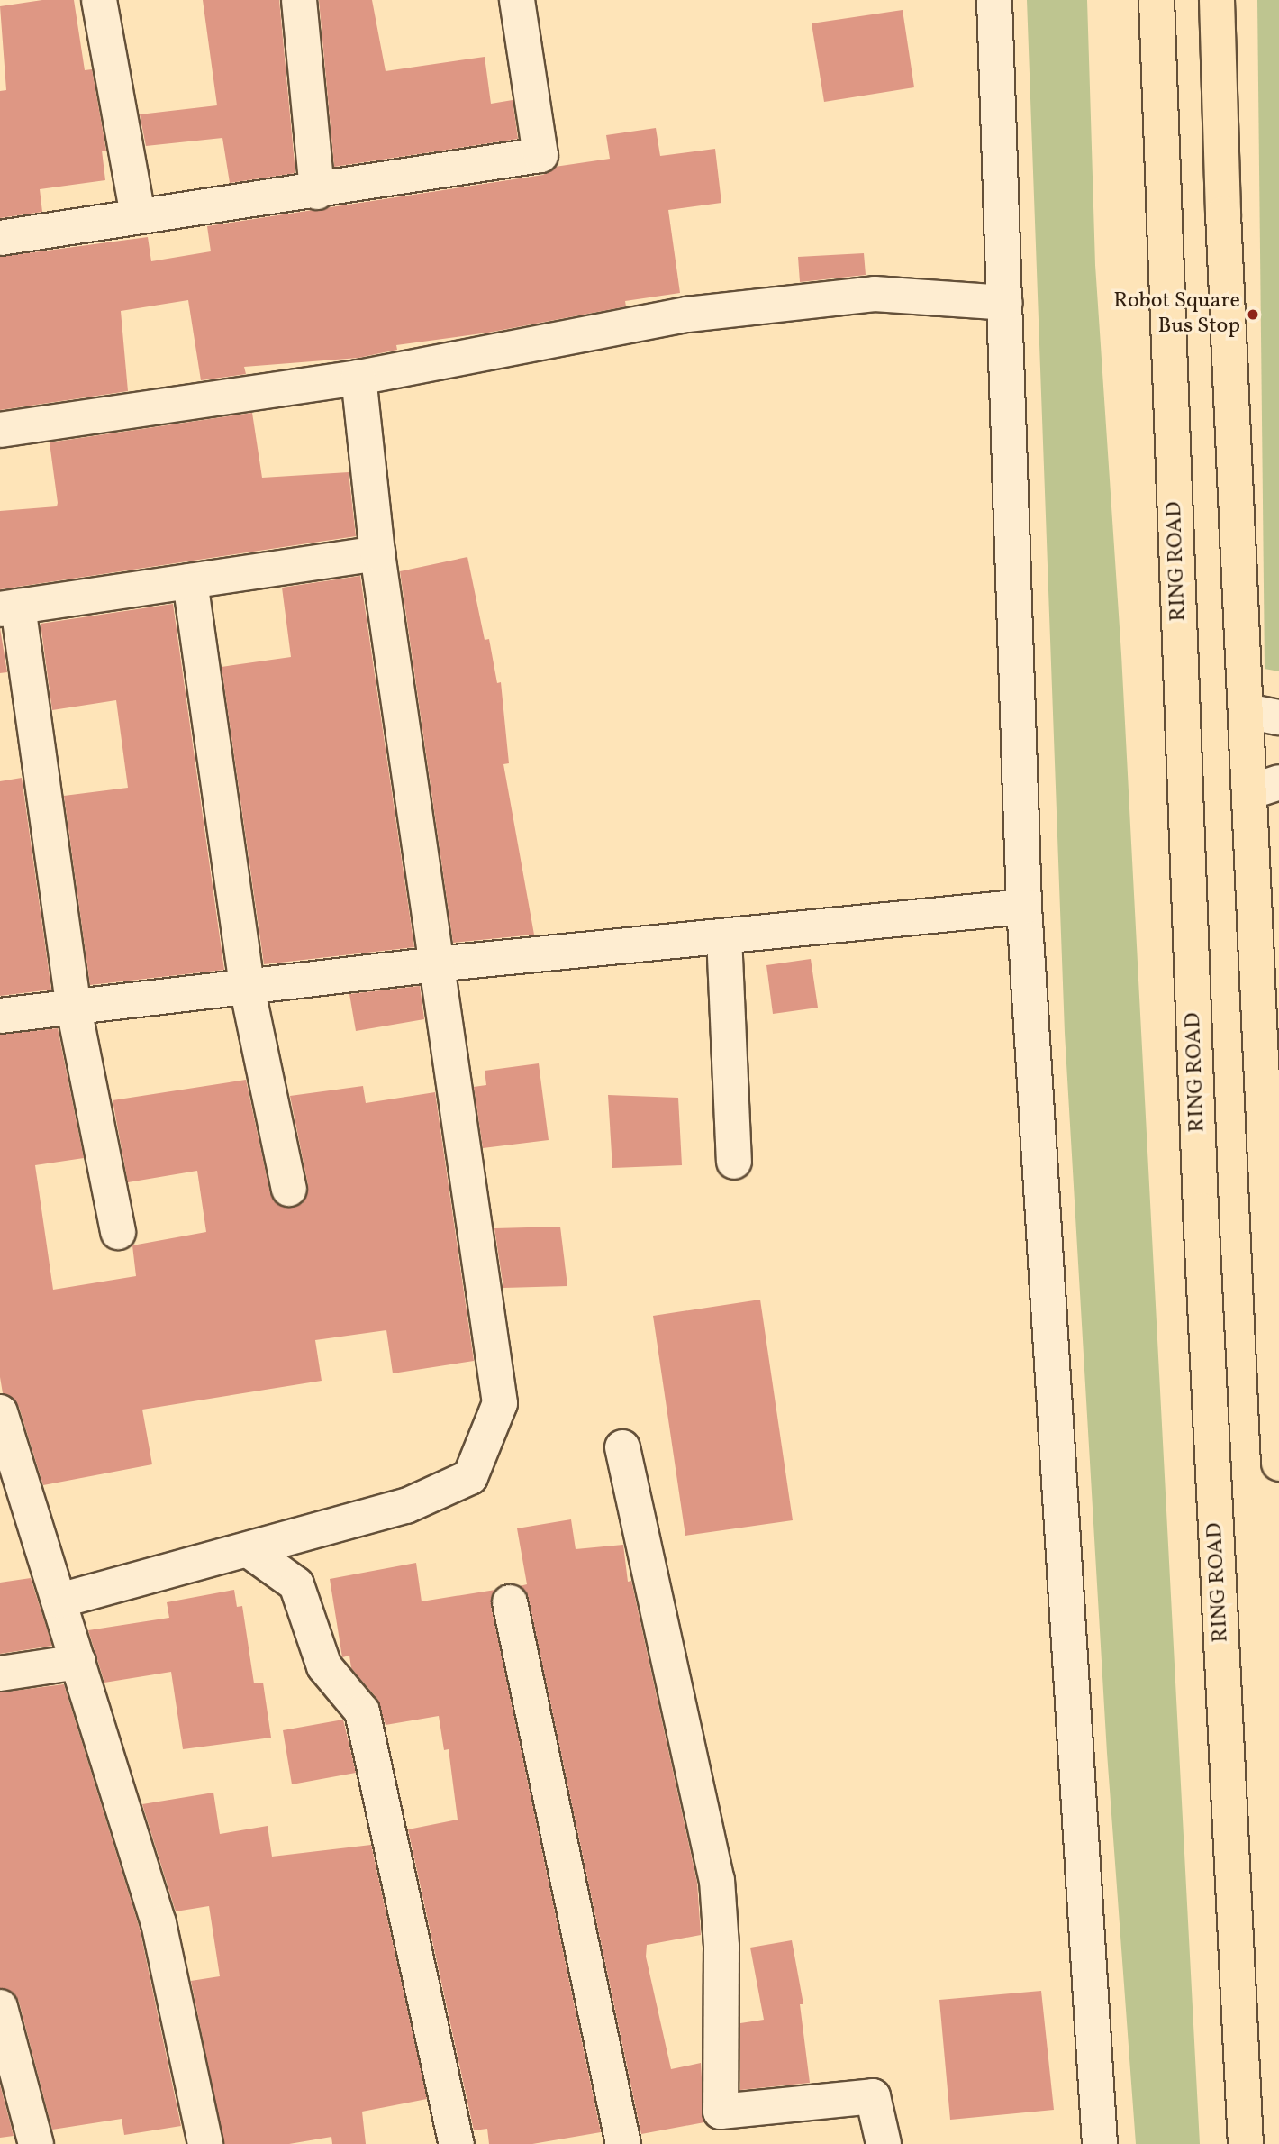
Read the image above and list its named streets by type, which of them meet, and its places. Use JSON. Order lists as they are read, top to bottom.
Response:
{
  "streets": {
    "main road": ["RING ROAD"]
  },
  "places": ["Robot Square Bus Stop"]
}
